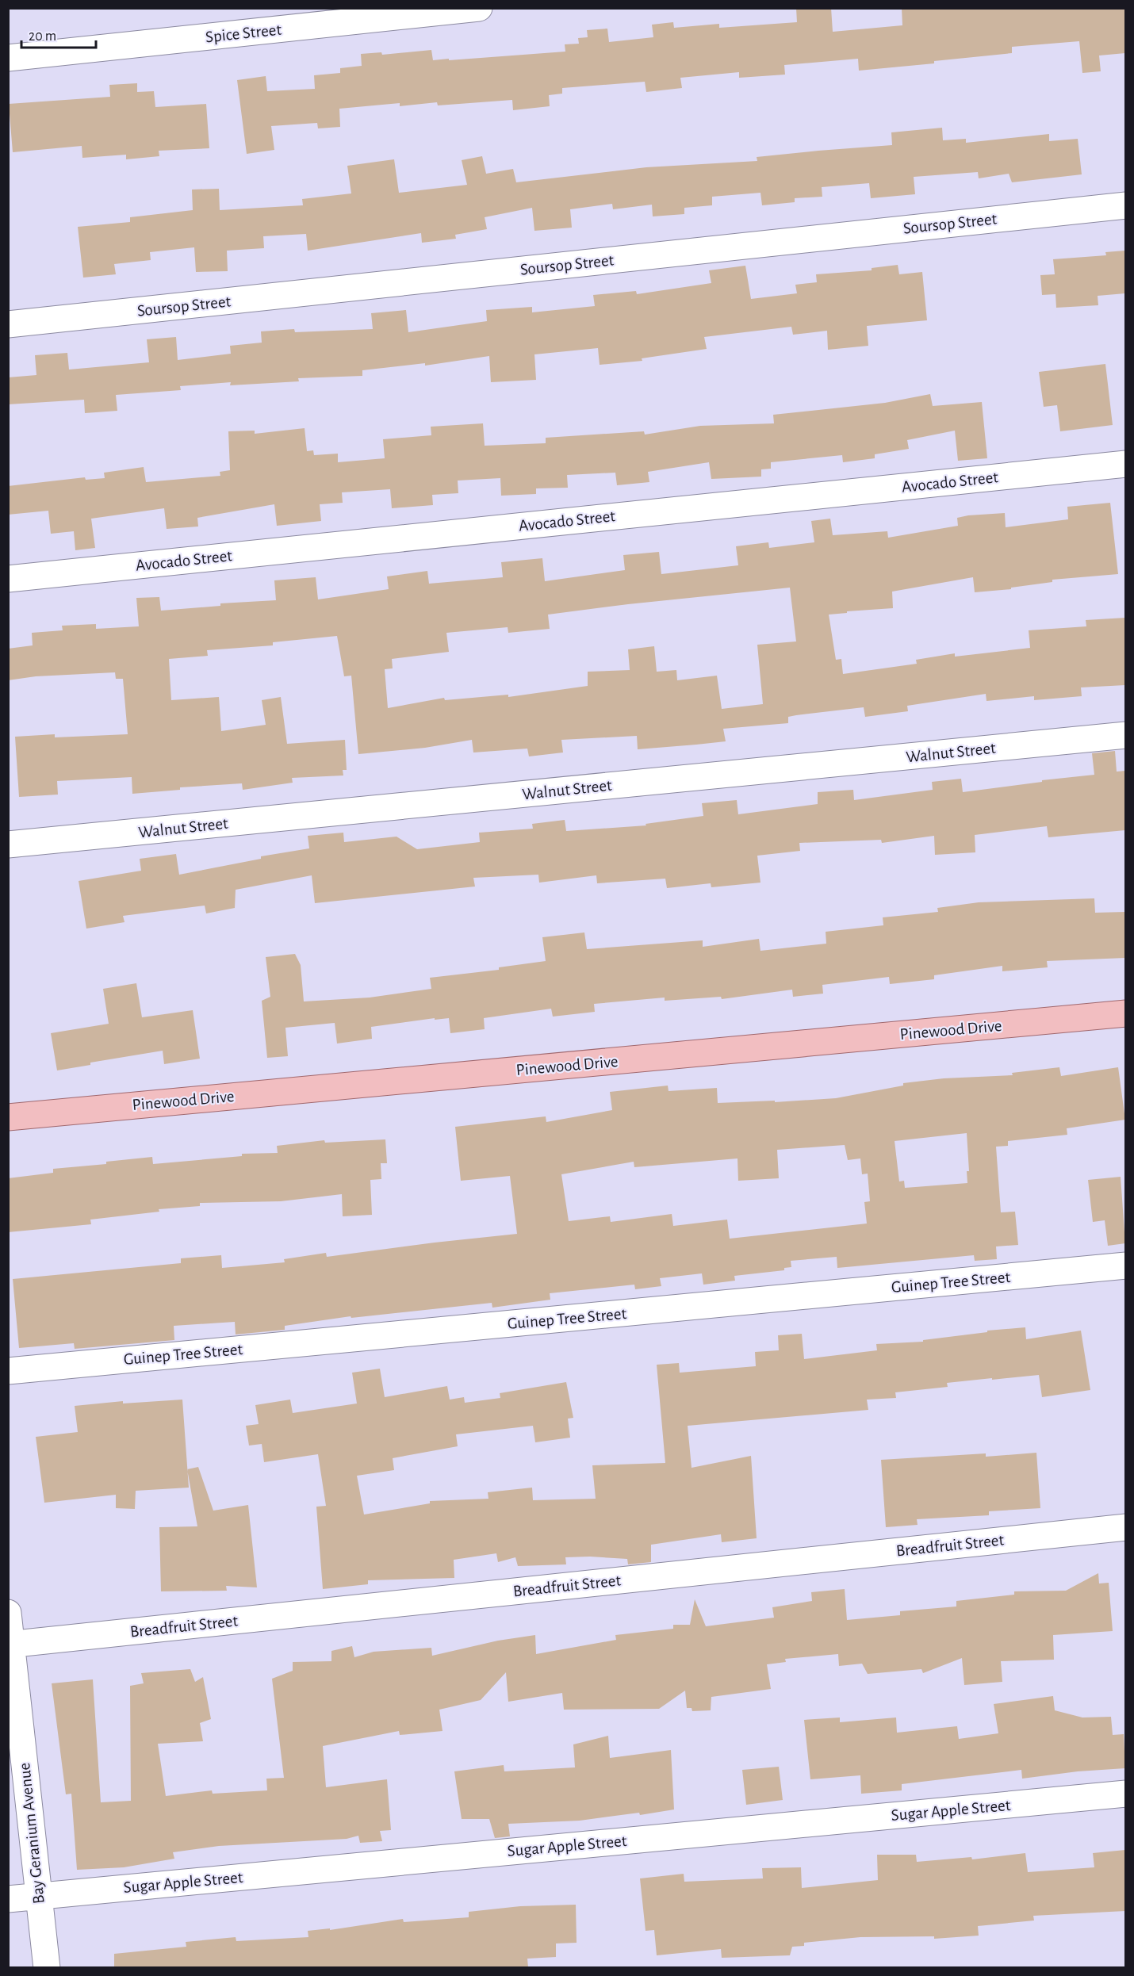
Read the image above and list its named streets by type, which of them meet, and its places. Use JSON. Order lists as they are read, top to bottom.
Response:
{
  "streets": {
    "main road": ["Pinewood Drive"],
    "street": [
      "Spice Street",
      "Soursop Street",
      "Avocado Street",
      "Walnut Street",
      "Guinep Tree Street",
      "Breadfruit Street",
      "Sugar Apple Street",
      "Bay Geranium Avenue"
    ]
  },
  "crossings": [
    ["Breadfruit Street", "Bay Geranium Avenue"],
    ["Sugar Apple Street", "Bay Geranium Avenue"]
  ],
  "scale_bar": "20 m"
}
